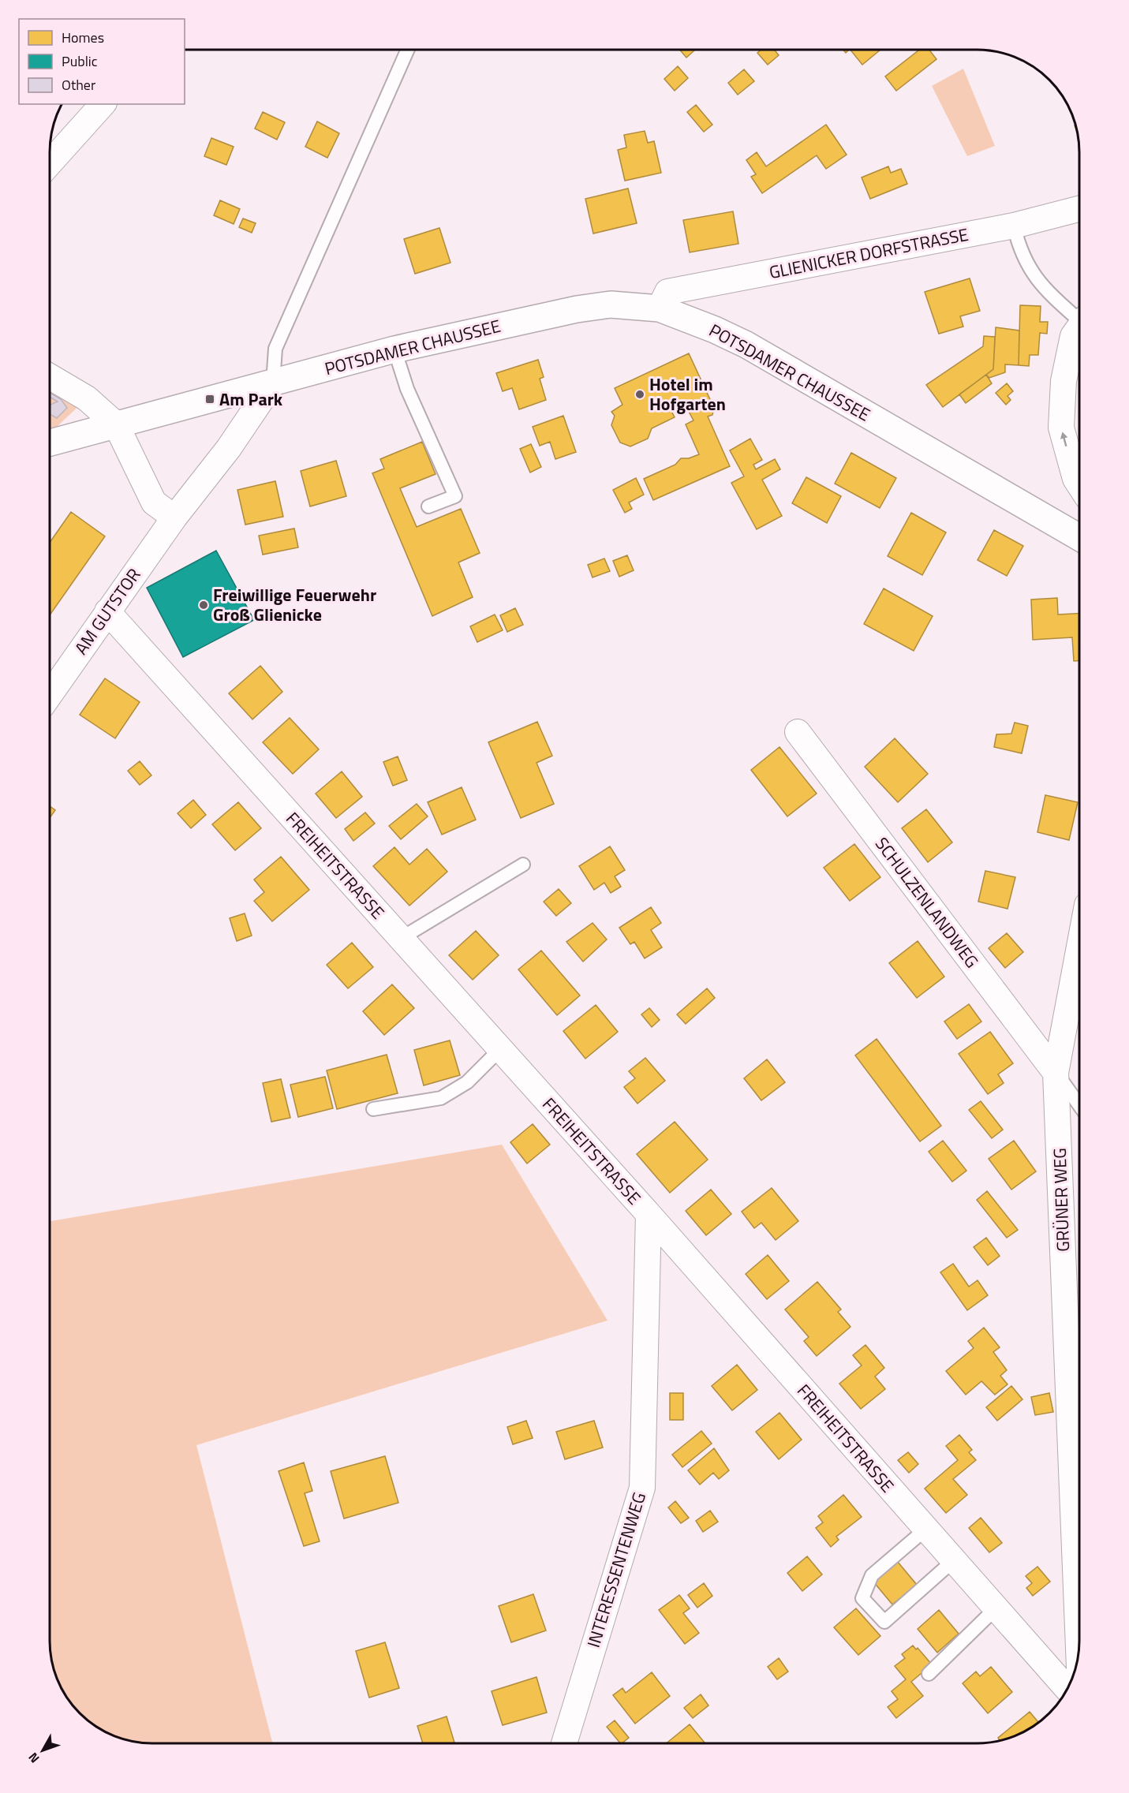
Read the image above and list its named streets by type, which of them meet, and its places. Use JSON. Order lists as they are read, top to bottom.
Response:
{
  "streets": {
    "main road": ["POTSDAMER CHAUSSEE"],
    "street": [
      "GLIENICKER DORFSTRASSE",
      "AM GUTSTOR",
      "FREIHEITSTRASSE",
      "SCHULZENLANDWEG",
      "GRÜNER WEG",
      "INTERESSENTENWEG"
    ]
  },
  "crossings": [
    ["GLIENICKER DORFSTRASSE", "POTSDAMER CHAUSSEE"],
    ["POTSDAMER CHAUSSEE", "AM GUTSTOR"],
    ["AM GUTSTOR", "FREIHEITSTRASSE"],
    ["FREIHEITSTRASSE", "INTERESSENTENWEG"],
    ["SCHULZENLANDWEG", "GRÜNER WEG"]
  ],
  "places": {
    "other": ["Hotel im Hofgarten", "Freiwillige Feuerwehr Groß Glienicke"],
    "transit": ["Am Park"]
  },
  "legend": ["Homes", "Public", "Other"],
  "north": "bottom left"
}
